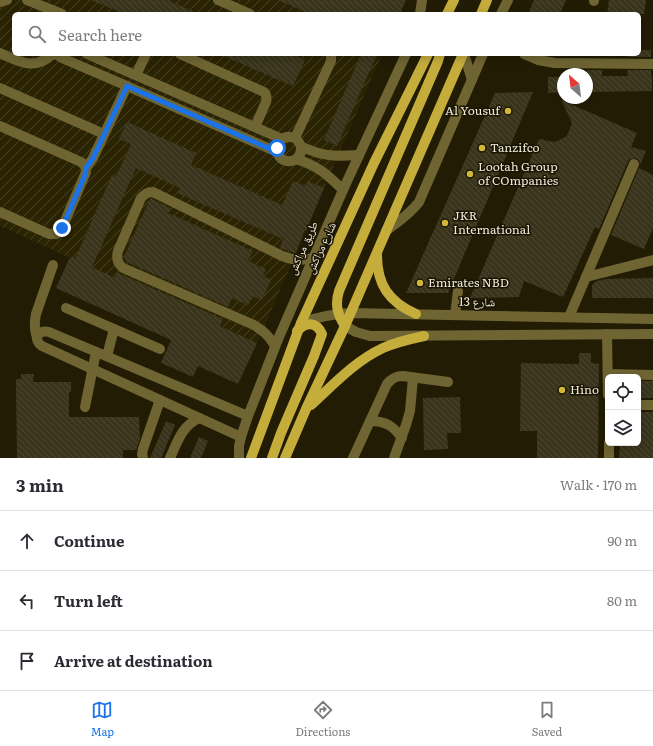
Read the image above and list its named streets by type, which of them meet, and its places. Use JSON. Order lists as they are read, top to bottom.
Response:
{
  "streets": {
    "main road": ["شارع مراكش"],
    "street": ["طريق مراكش", "شارع 13"]
  },
  "crossings": [
    ["شارع مراكش", "شارع 13"]
  ],
  "places": [
    "Al Yousuf",
    "Tanzifco",
    "Lootah Group of COmpanies",
    "JKR International",
    "Emirates NBD",
    "Hino"
  ],
  "north": "top left",
  "page": {
    "search": "Search here",
    "heading": ["3 min", "Walk · 170 m"],
    "list": [
      ["Continue", "90 m"],
      ["Turn left", "80 m"],
      "Arrive at destination"
    ],
    "nav": ["Map", "Directions", "Saved"]
  }
}
